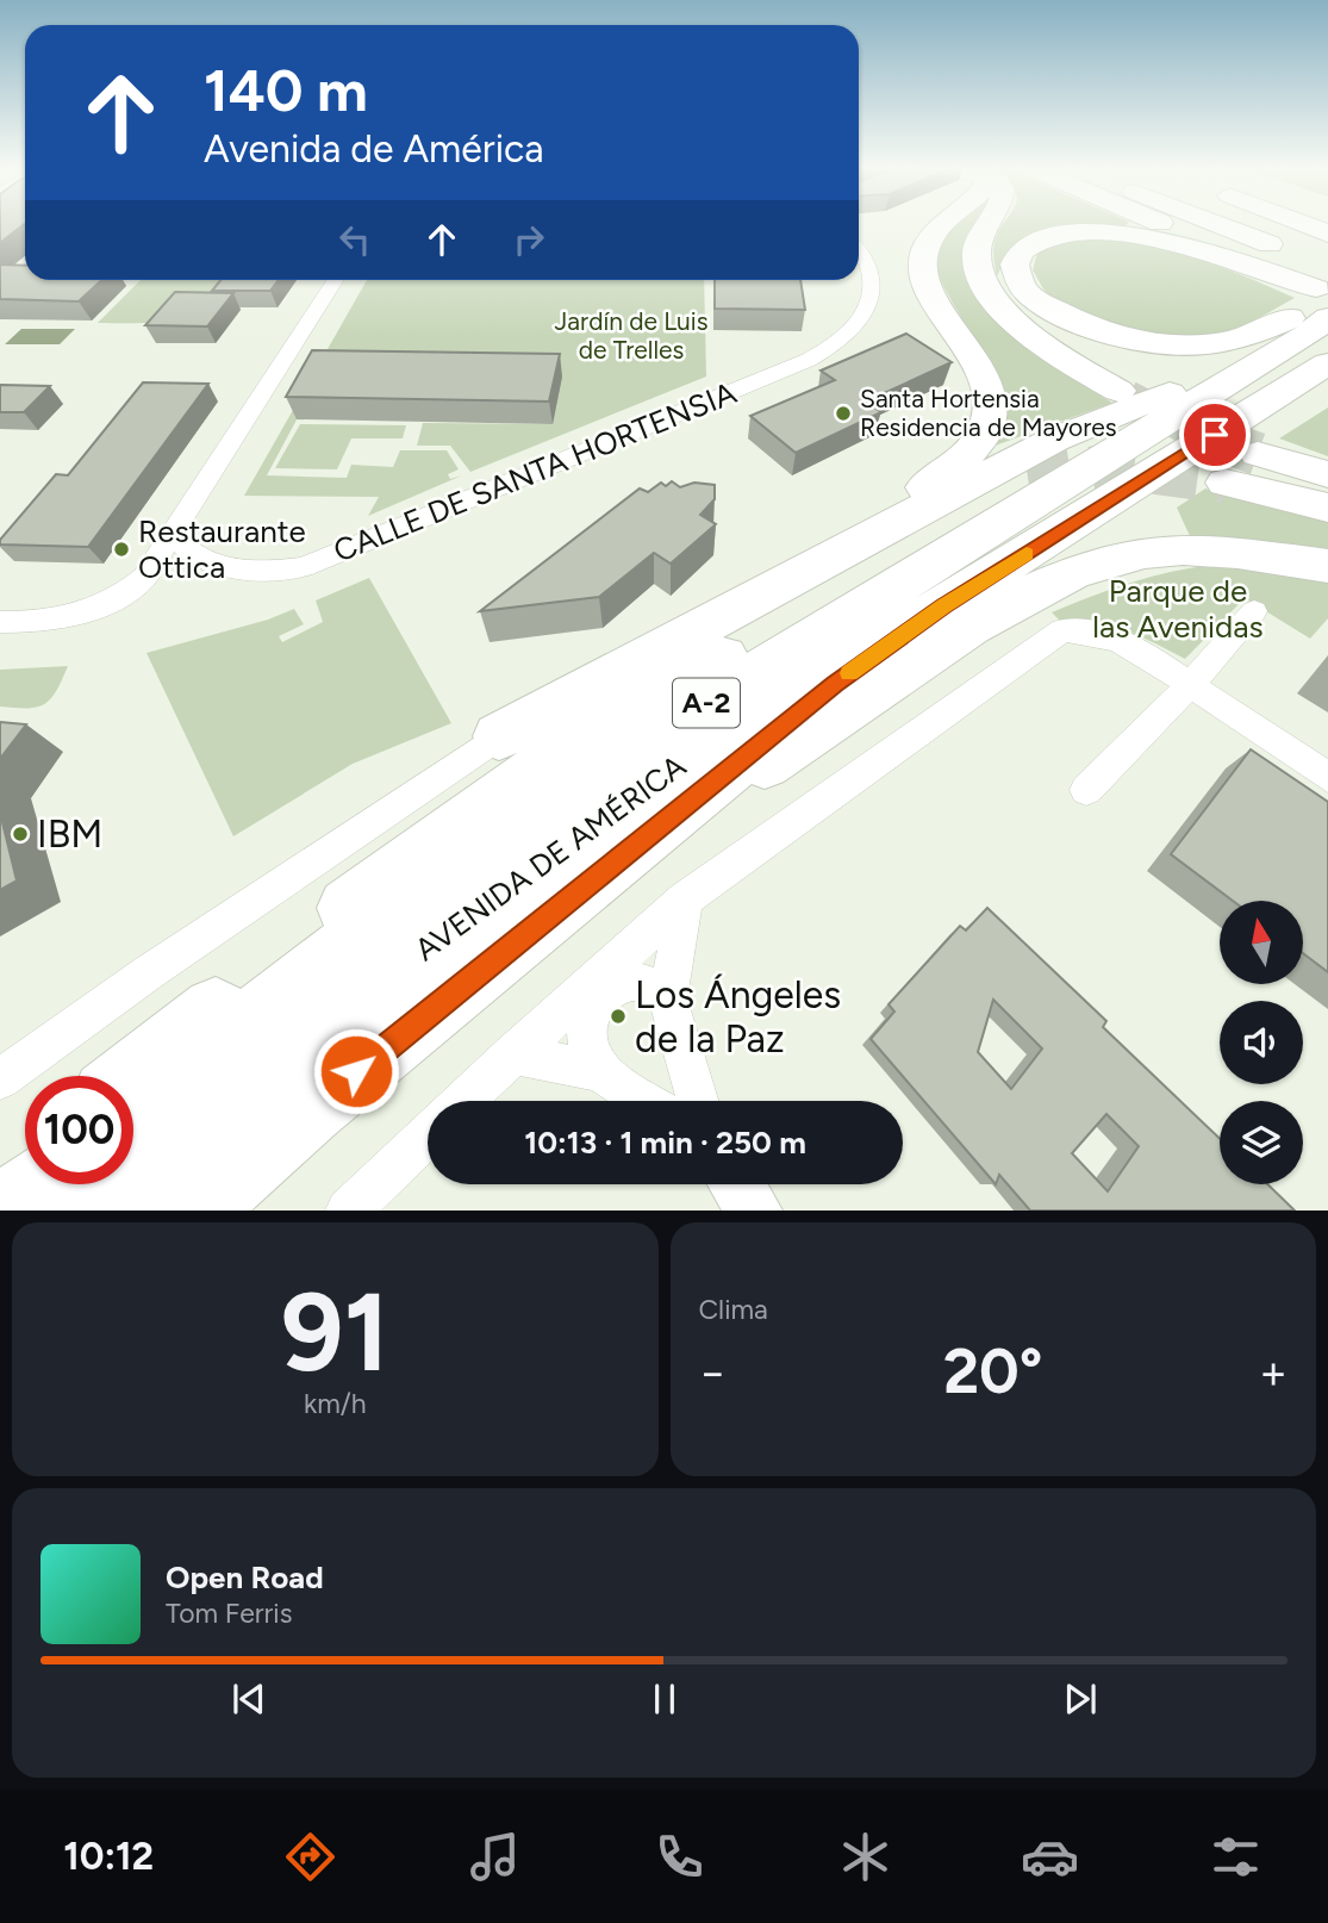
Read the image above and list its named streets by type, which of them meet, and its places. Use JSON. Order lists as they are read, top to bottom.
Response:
{
  "streets": {
    "highway": ["A-2", "AVENIDA DE AMÉRICA"],
    "street": ["CALLE DE SANTA HORTENSIA"]
  },
  "parks": ["Jardín de Luis de Trelles", "Parque de las Avenidas"],
  "places": [
    "Santa Hortensia Residencia de Mayores",
    "Restaurante Ottica",
    "IBM",
    "Los Ángeles de la Paz"
  ],
  "north": "top",
  "page": {
    "turn": ["140 m", "Avenida de América"],
    "limit": "100",
    "trip": "10:13 · 1 min · 250 m",
    "tile": [
      ["91", "km/h"],
      "Clima"
    ],
    "heat": ["−", "20°", "+"],
    "song": ["Open Road", "Tom Ferris"],
    "tabs": "10:12"
  }
}
